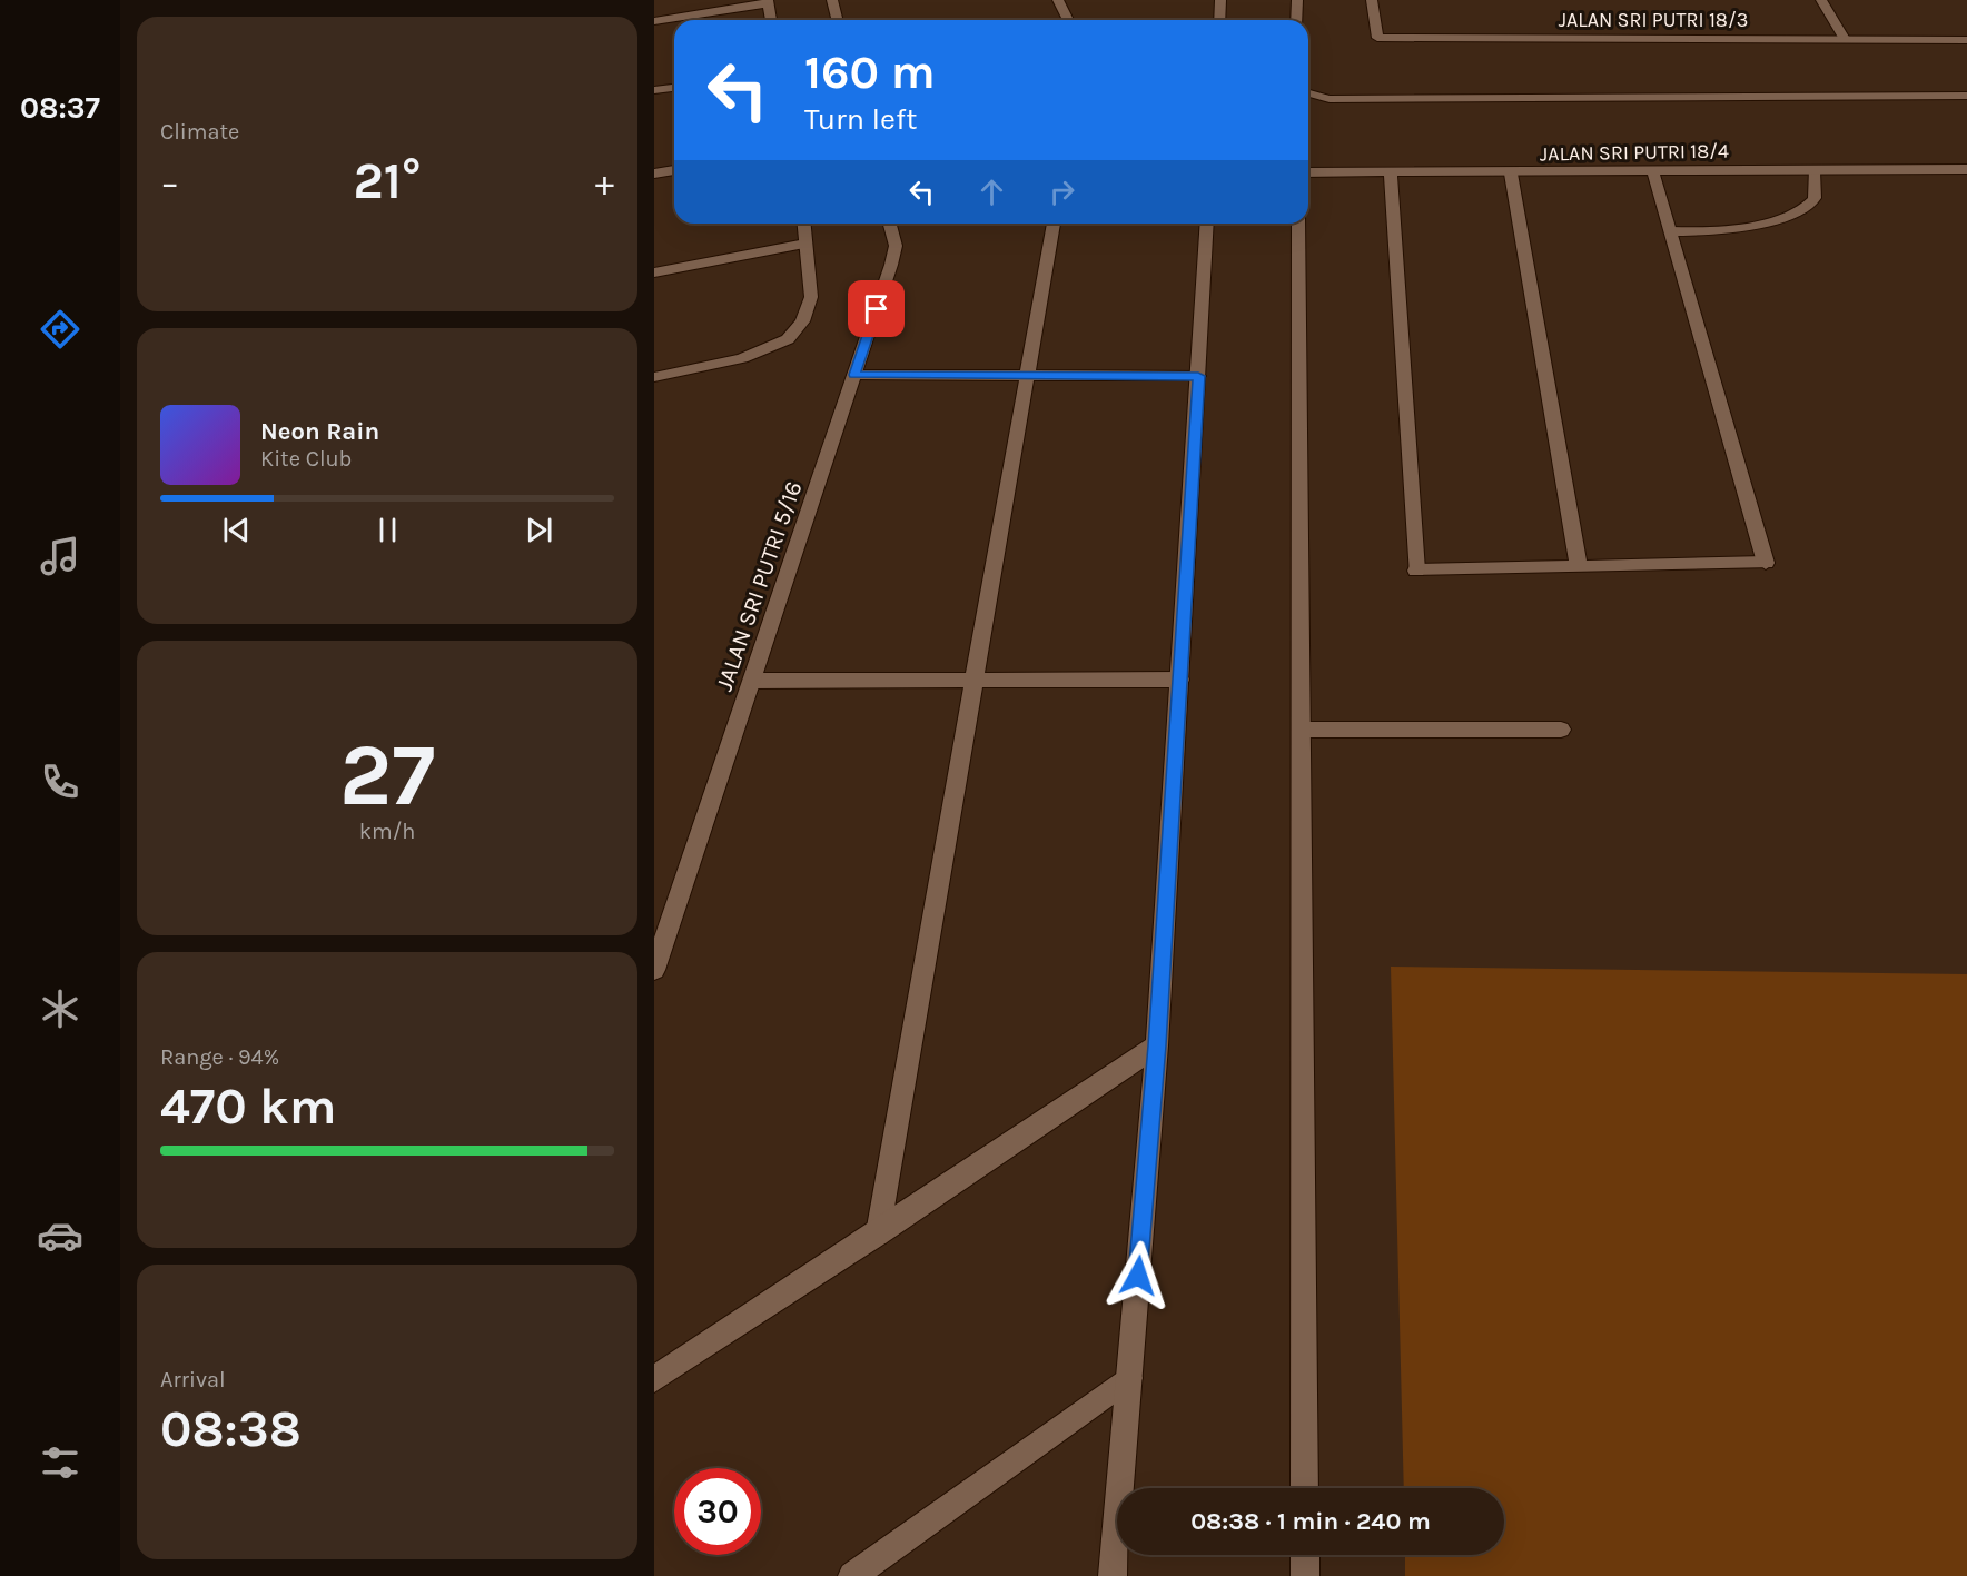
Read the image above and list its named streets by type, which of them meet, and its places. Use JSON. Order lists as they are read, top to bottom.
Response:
{
  "streets": {
    "street": ["JALAN SRI PUTRI 18/3", "JALAN SRI PUTRI 18/4", "JALAN SRI PUTRI 5/16"]
  },
  "page": {
    "tabs": "08:37",
    "tile": [
      "Climate",
      ["27", "km/h"],
      ["Range · 94%", "470 km"],
      ["Arrival", "08:38"]
    ],
    "turn": ["160 m", "Turn left"],
    "heat": ["−", "21°", "+"],
    "song": ["Neon Rain", "Kite Club"],
    "limit": "30",
    "trip": "08:38 · 1 min · 240 m"
  }
}
